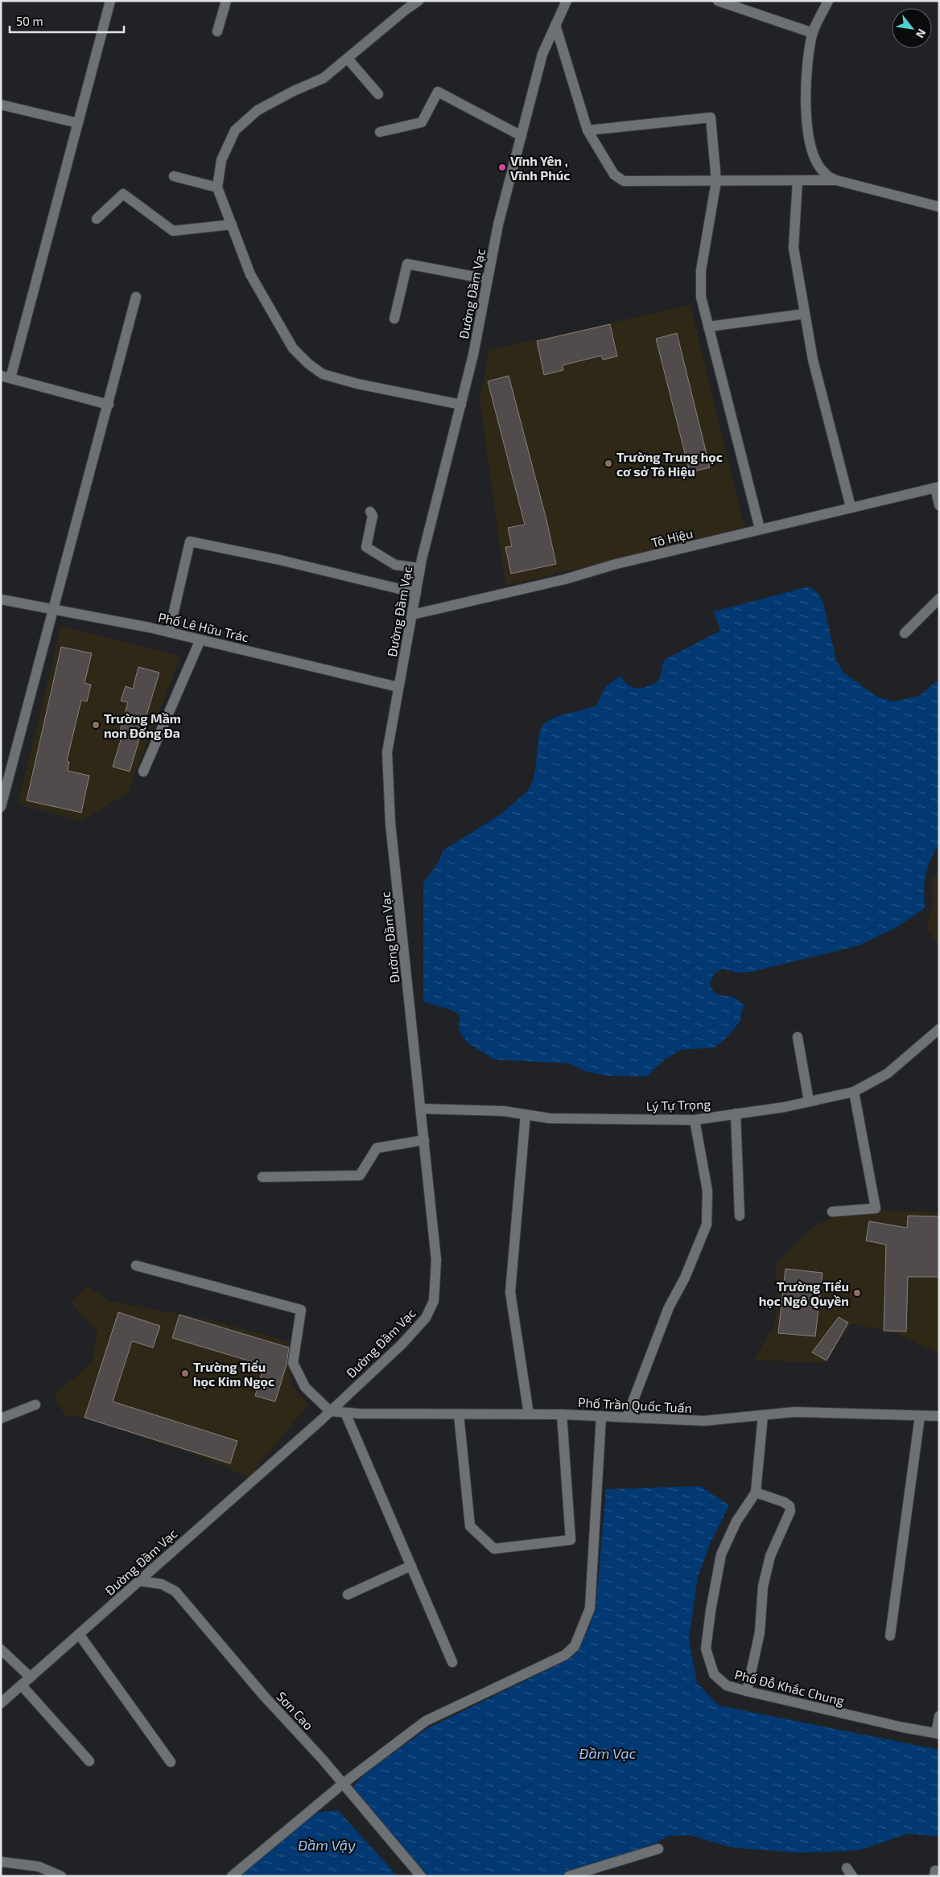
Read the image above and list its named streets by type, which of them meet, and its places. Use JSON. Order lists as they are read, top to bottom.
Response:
{
  "streets": {
    "street": [
      "Đường Đầm Vạc",
      "Tô Hiệu",
      "Phố Lê Hữu Trác",
      "Lý Tự Trọng",
      "Phố Trần Quốc Tuấn",
      "Phố Đỗ Khắc Chung",
      "Sơn Cao"
    ]
  },
  "crossings": [
    ["Đường Đầm Vạc", "Tô Hiệu"],
    ["Đường Đầm Vạc", "Phố Lê Hữu Trác"],
    ["Đường Đầm Vạc", "Lý Tự Trọng"],
    ["Đường Đầm Vạc", "Phố Trần Quốc Tuấn"],
    ["Đường Đầm Vạc", "Sơn Cao"]
  ],
  "water": ["Đầm Vạc", "Đầm Vậy"],
  "places": [
    "Vĩnh Yên , Vĩnh Phúc",
    "Trường Trung học cơ sở Tô Hiệu",
    "Trường Mầm non Đống Đa",
    "Trường Tiểu học Ngô Quyền",
    "Trường Tiểu học Kim Ngọc"
  ],
  "scale_bar": "50 m",
  "north": "bottom right"
}
